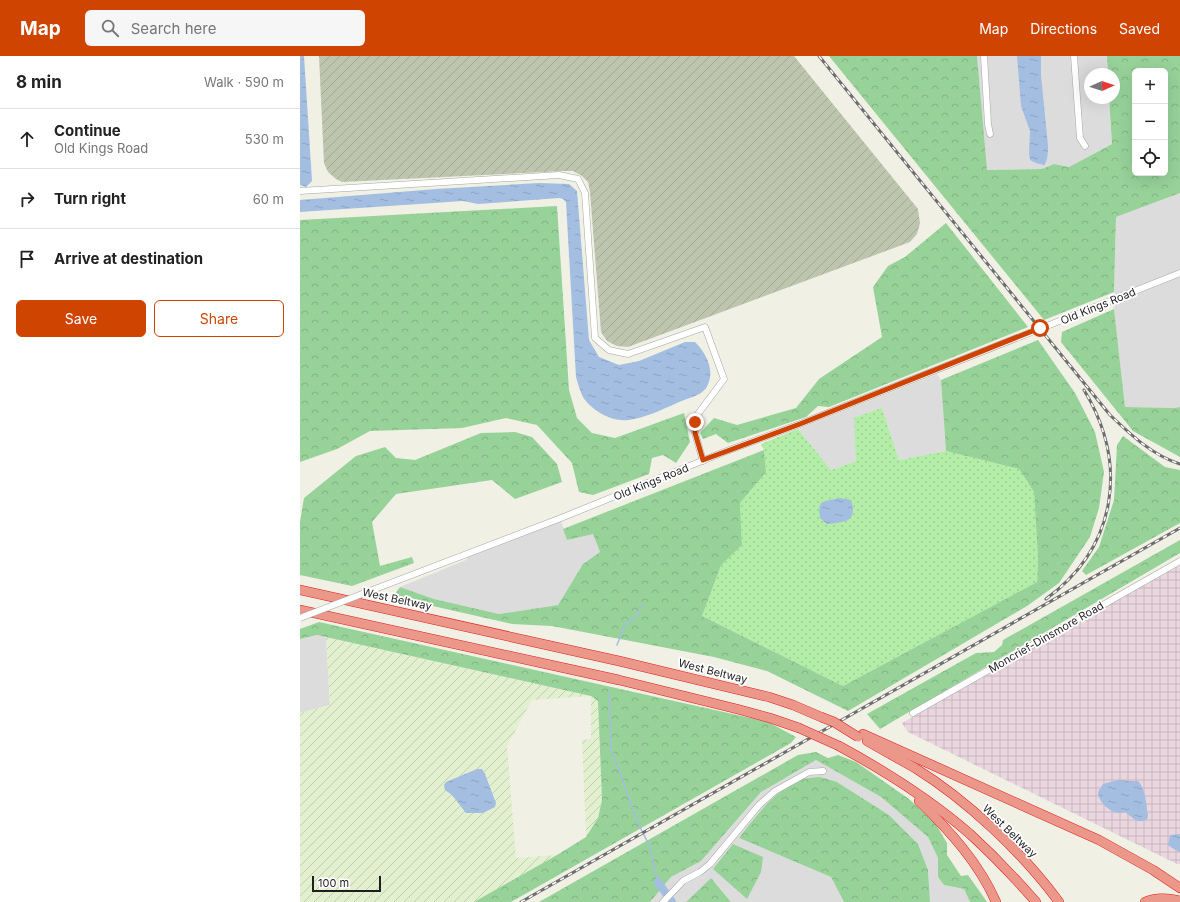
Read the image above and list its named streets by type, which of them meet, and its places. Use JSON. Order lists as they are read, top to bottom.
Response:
{
  "streets": {
    "highway": ["West Beltway"],
    "street": ["Old Kings Road", "Moncrief-Dinsmore Road"]
  },
  "scale_bar": "100 m",
  "north": "right",
  "page": {
    "header": "Map",
    "search": "Search here",
    "nav": ["Map", "Directions", "Saved"],
    "heading": ["8 min", "Walk · 590 m"],
    "map_buttons": ["+", "−"],
    "list": [
      ["Continue", "Old Kings Road", "530 m"],
      ["Turn right", "60 m"],
      "Arrive at destination"
    ],
    "buttons": ["Save", "Share"],
    "scale": "100 m"
  }
}
